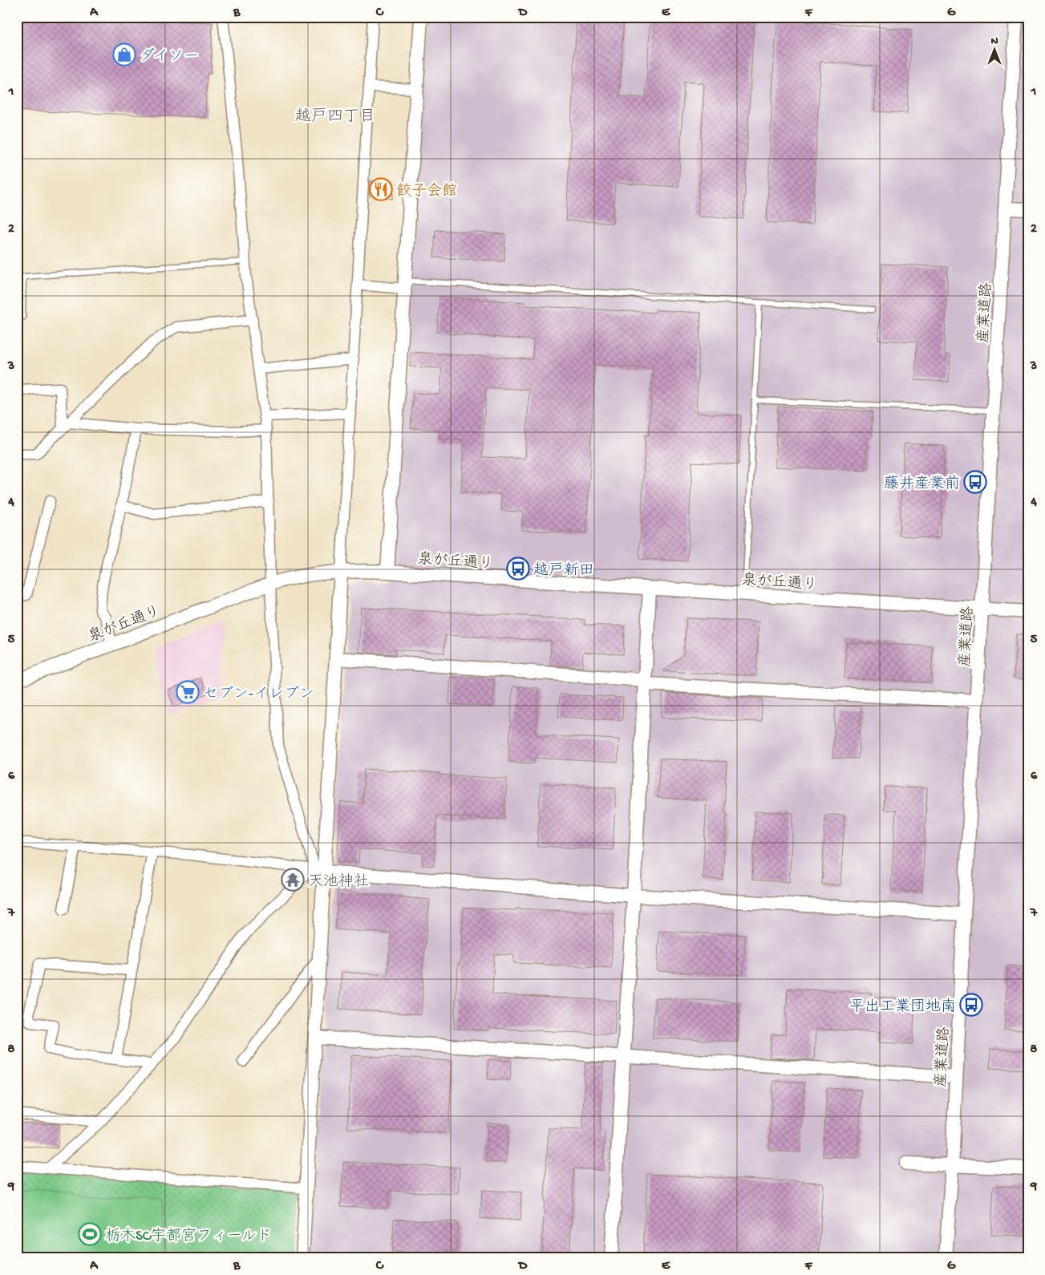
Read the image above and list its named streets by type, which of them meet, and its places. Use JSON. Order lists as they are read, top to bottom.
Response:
{
  "streets": {
    "street": ["産業道路", "泉が丘通り"]
  },
  "crossings": [
    ["産業道路", "泉が丘通り"]
  ],
  "districts": ["越戸四丁目"],
  "places": {
    "shop": ["ダイソー"],
    "restaurant": ["餃子会館"],
    "bus stop": ["藤井産業前", "越戸新田", "平出工業団地南"],
    "supermarket": ["セブン-イレブン"],
    "temple": ["天池神社"],
    "sports": ["栃木SC宇都宮フィールド"]
  },
  "north": "top",
  "grid": {
    "columns": [
      "A",
      "B",
      "C",
      "D",
      "E",
      "F",
      "G"
    ],
    "rows": [
      "1",
      "2",
      "3",
      "4",
      "5",
      "6",
      "7",
      "8",
      "9"
    ]
  }
}
